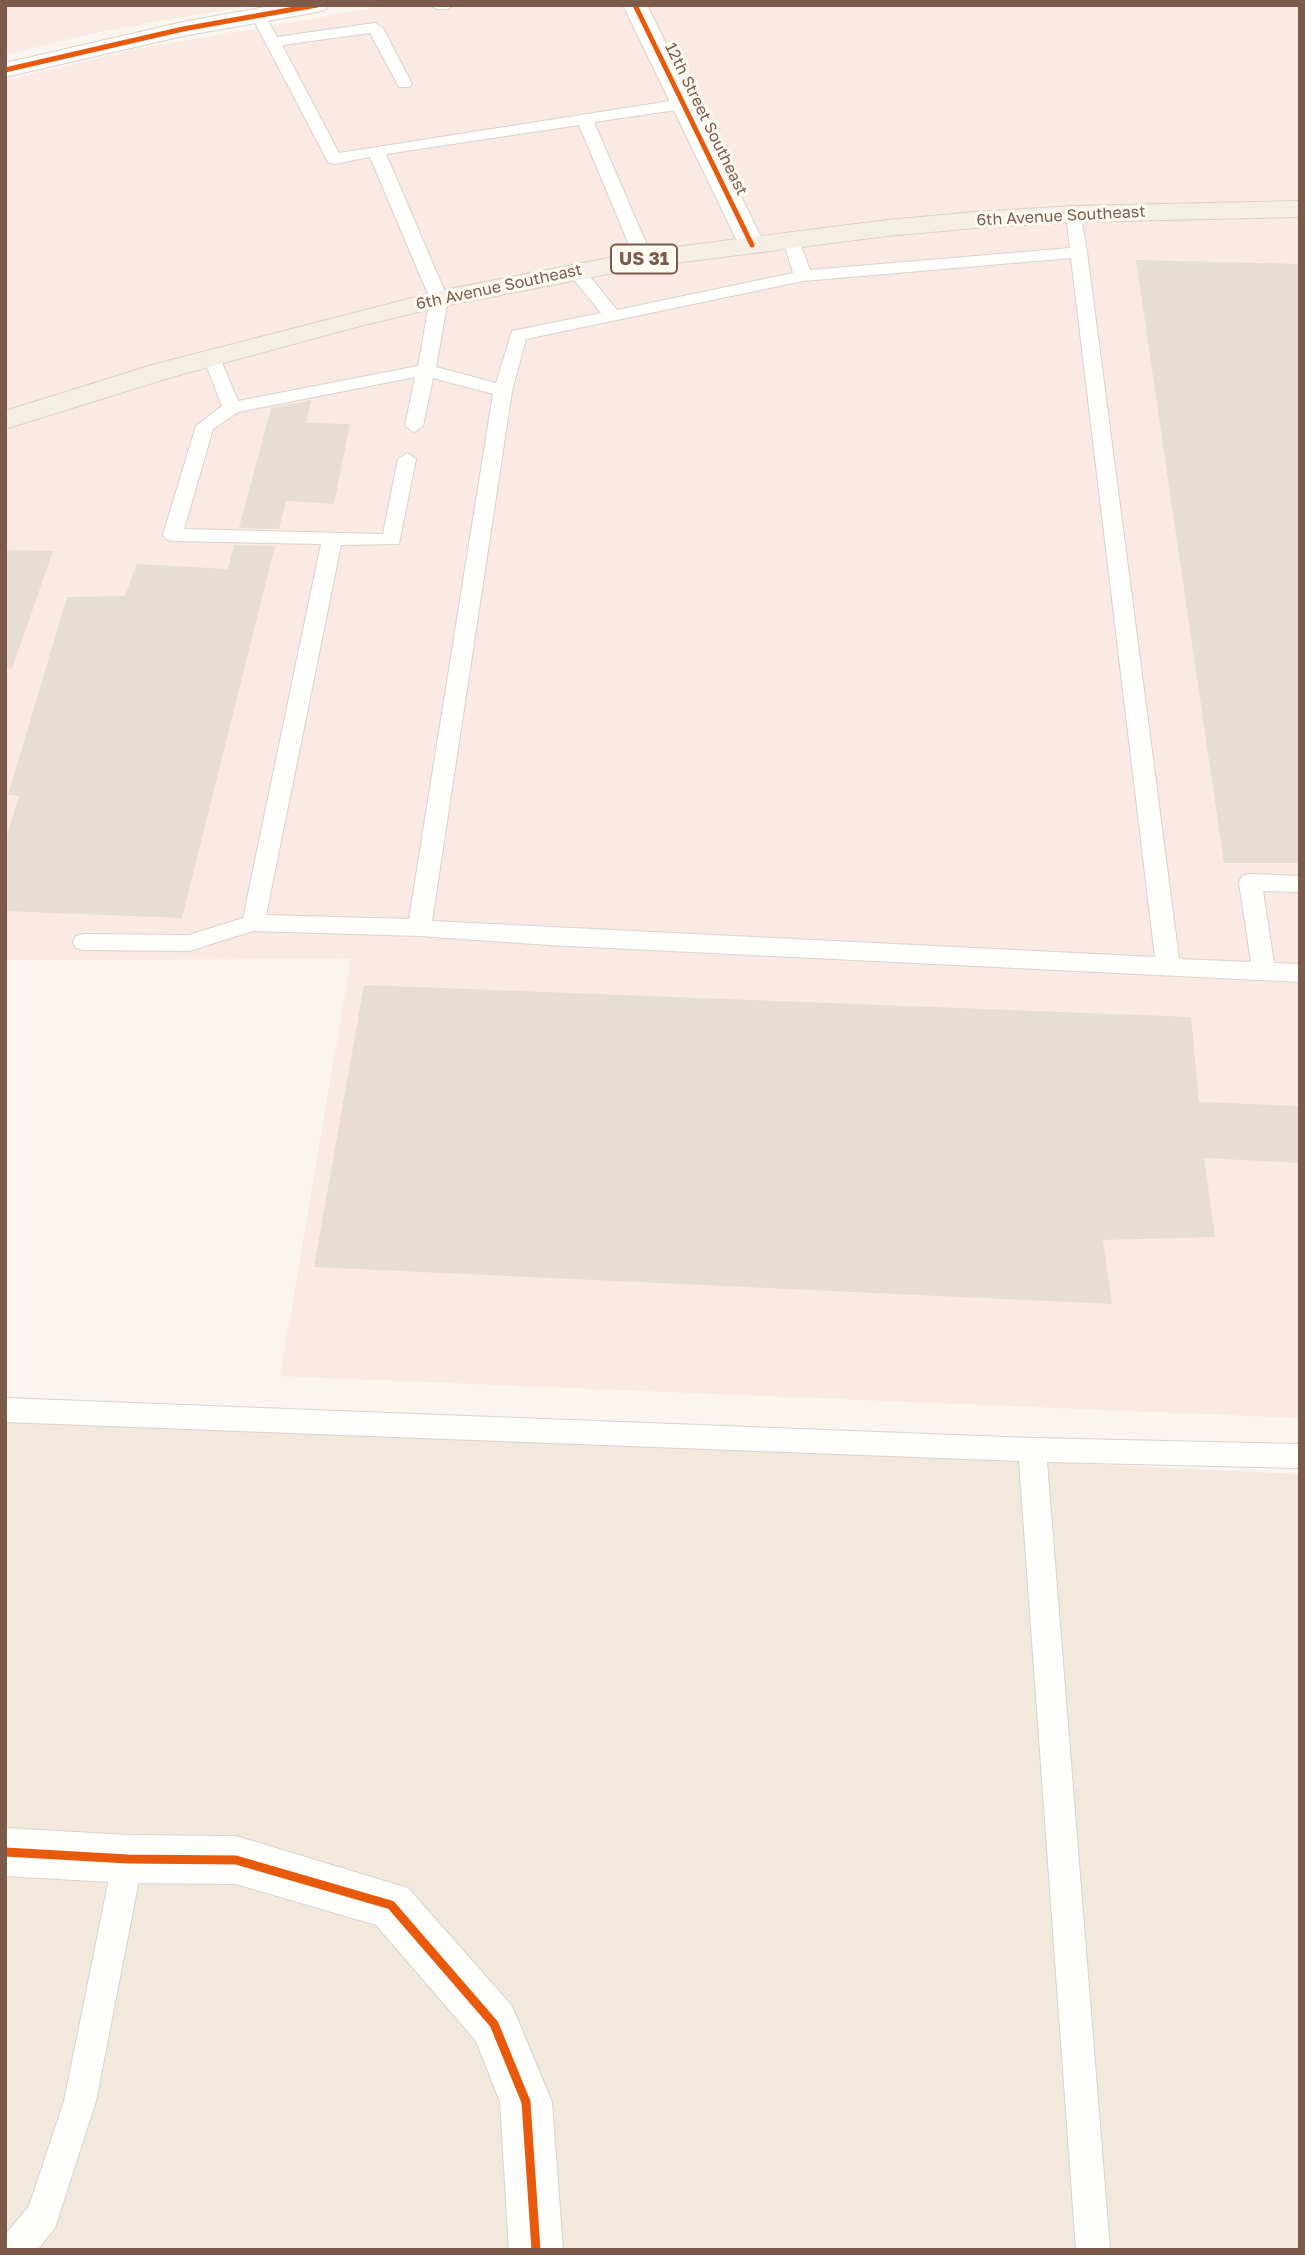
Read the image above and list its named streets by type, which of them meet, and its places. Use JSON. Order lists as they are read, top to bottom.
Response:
{
  "streets": {
    "main road": ["6th Avenue Southeast", "US 31"],
    "street": ["12th Street Southeast"]
  },
  "crossings": [
    ["12th Street Southeast", "6th Avenue Southeast"]
  ]
}
